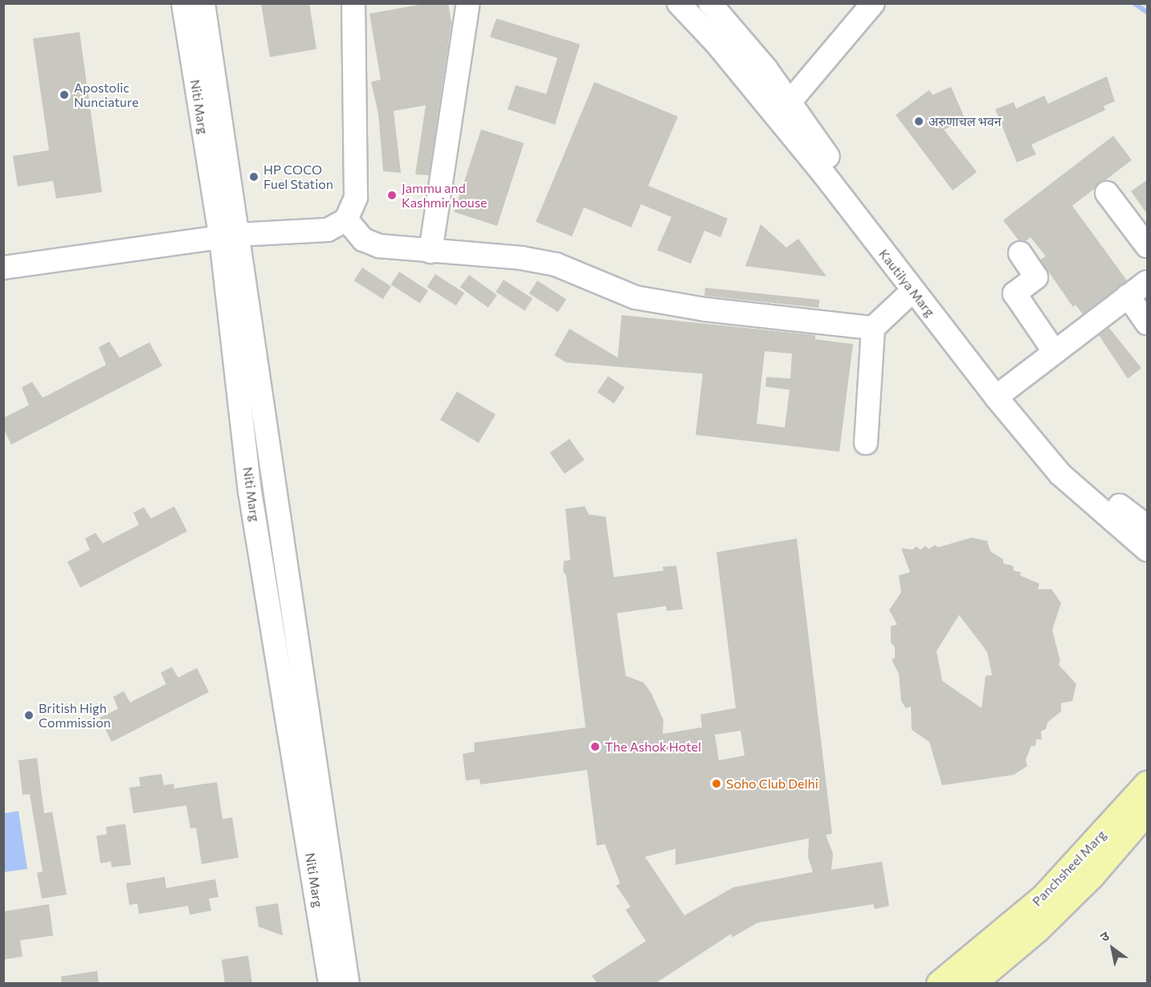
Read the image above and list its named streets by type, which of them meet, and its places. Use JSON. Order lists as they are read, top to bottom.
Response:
{
  "streets": {
    "main road": ["Panchsheel Marg"],
    "street": ["Niti Marg", "Kautilya Marg"]
  },
  "places": [
    "Apostolic Nunciature",
    "अरुणाचल भवन",
    "HP COCO Fuel Station",
    "Jammu and Kashmir house",
    "British High Commission",
    "The Ashok Hotel",
    "Soho Club Delhi"
  ],
  "north": "top left"
}
